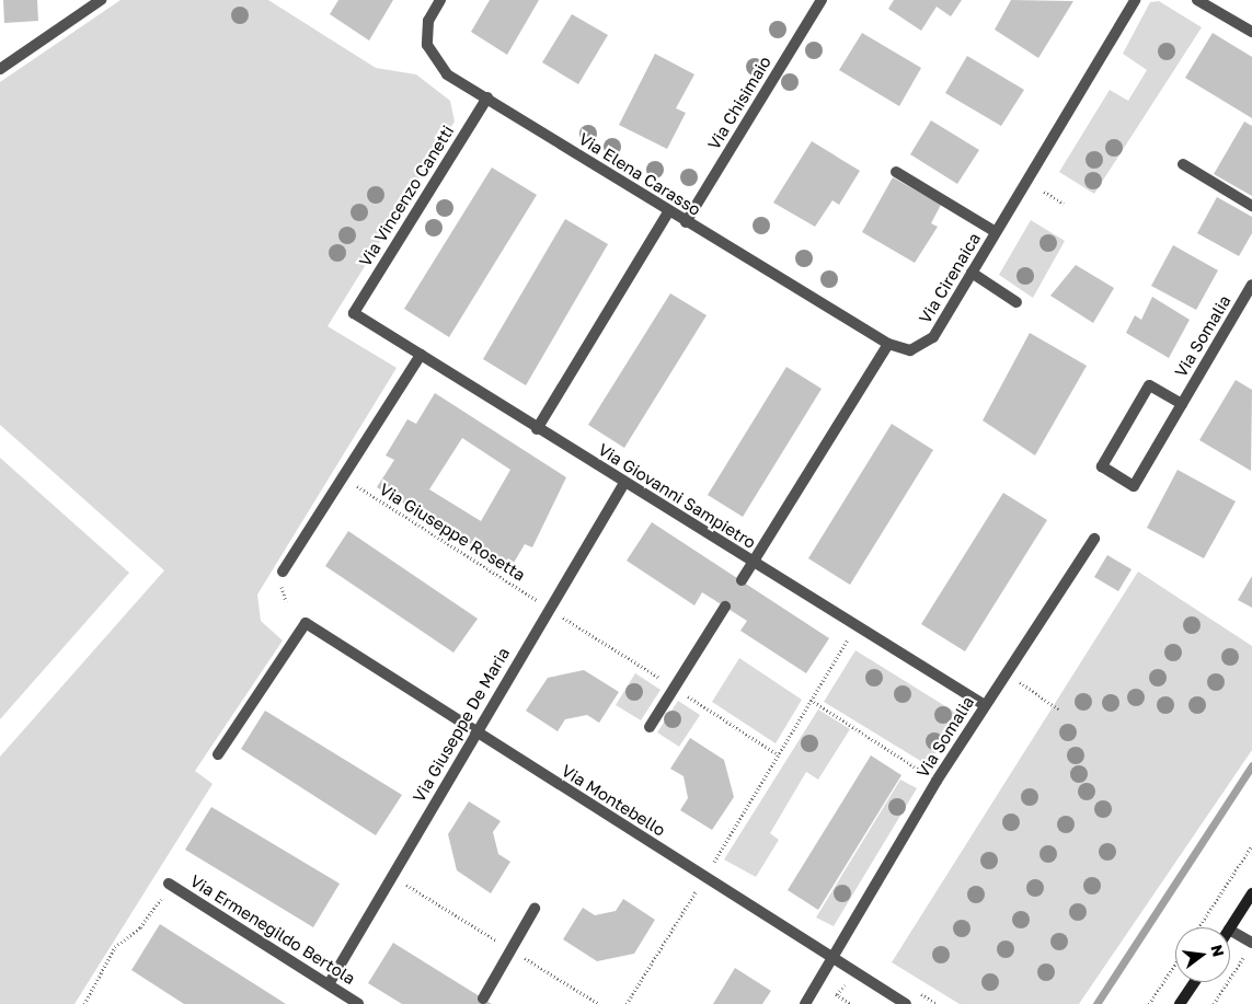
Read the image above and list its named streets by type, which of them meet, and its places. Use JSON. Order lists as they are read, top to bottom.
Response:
{
  "streets": {
    "street": [
      "Via Chisimaio",
      "Via Elena Carasso",
      "Via Vincenzo Canetti",
      "Via Cirenaica",
      "Via Somalia",
      "Via Giovanni Sampietro",
      "Via Giuseppe De Maria",
      "Via Montebello",
      "Via Ermenegildo Bertola"
    ],
    "path": ["Via Giuseppe Rosetta"]
  },
  "crossings": [
    ["Via Chisimaio", "Via Elena Carasso"],
    ["Via Elena Carasso", "Via Vincenzo Canetti"],
    ["Via Elena Carasso", "Via Cirenaica"],
    ["Via Vincenzo Canetti", "Via Giovanni Sampietro"],
    ["Via Somalia", "Via Giovanni Sampietro"],
    ["Via Somalia", "Via Montebello"],
    ["Via Giovanni Sampietro", "Via Giuseppe De Maria"],
    ["Via Giuseppe Rosetta", "Via Giuseppe De Maria"],
    ["Via Giuseppe De Maria", "Via Montebello"],
    ["Via Giuseppe De Maria", "Via Ermenegildo Bertola"]
  ],
  "north": "right"
}
